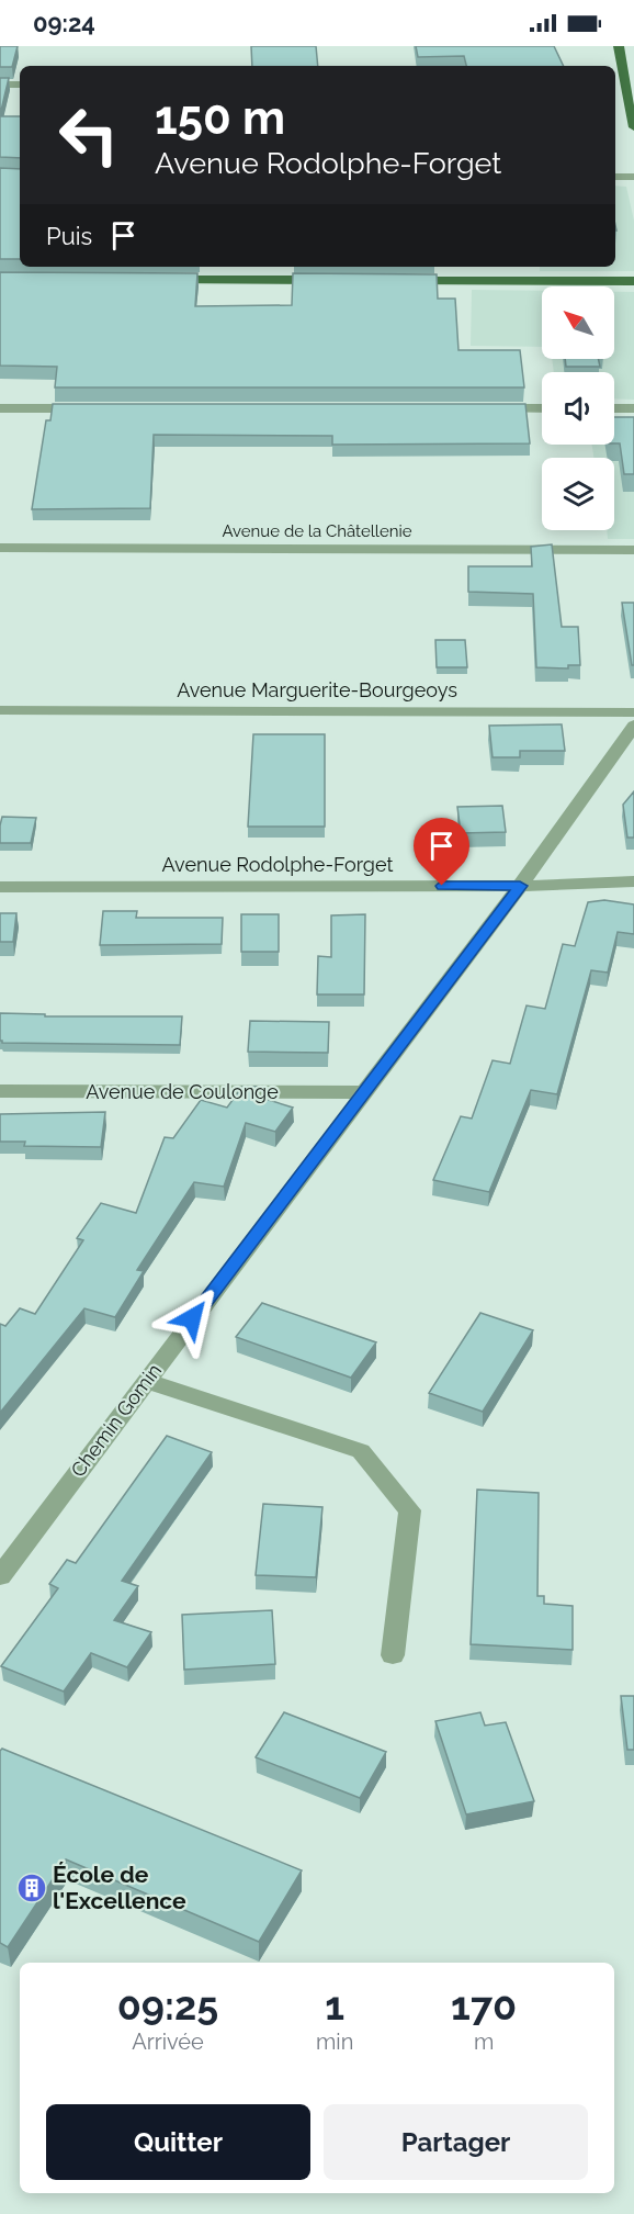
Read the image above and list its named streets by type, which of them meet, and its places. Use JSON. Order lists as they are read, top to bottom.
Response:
{
  "streets": {
    "street": [
      "Avenue de la Châtellenie",
      "Avenue Marguerite-Bourgeoys",
      "Avenue Rodolphe-Forget",
      "Avenue de Coulonge",
      "Chemin Gomin"
    ]
  },
  "crossings": [
    ["Avenue Rodolphe-Forget", "Chemin Gomin"],
    ["Avenue de Coulonge", "Chemin Gomin"]
  ],
  "places": {
    "building": ["École de l'Excellence"]
  },
  "north": "top left",
  "page": {
    "status": "09:24",
    "turn": ["150 m", "Avenue Rodolphe-Forget"],
    "then": "Puis",
    "eta": [
      "09:25",
      "Arrivée",
      "1",
      "min",
      "170",
      "m"
    ],
    "buttons": ["Quitter", "Partager"]
  }
}
